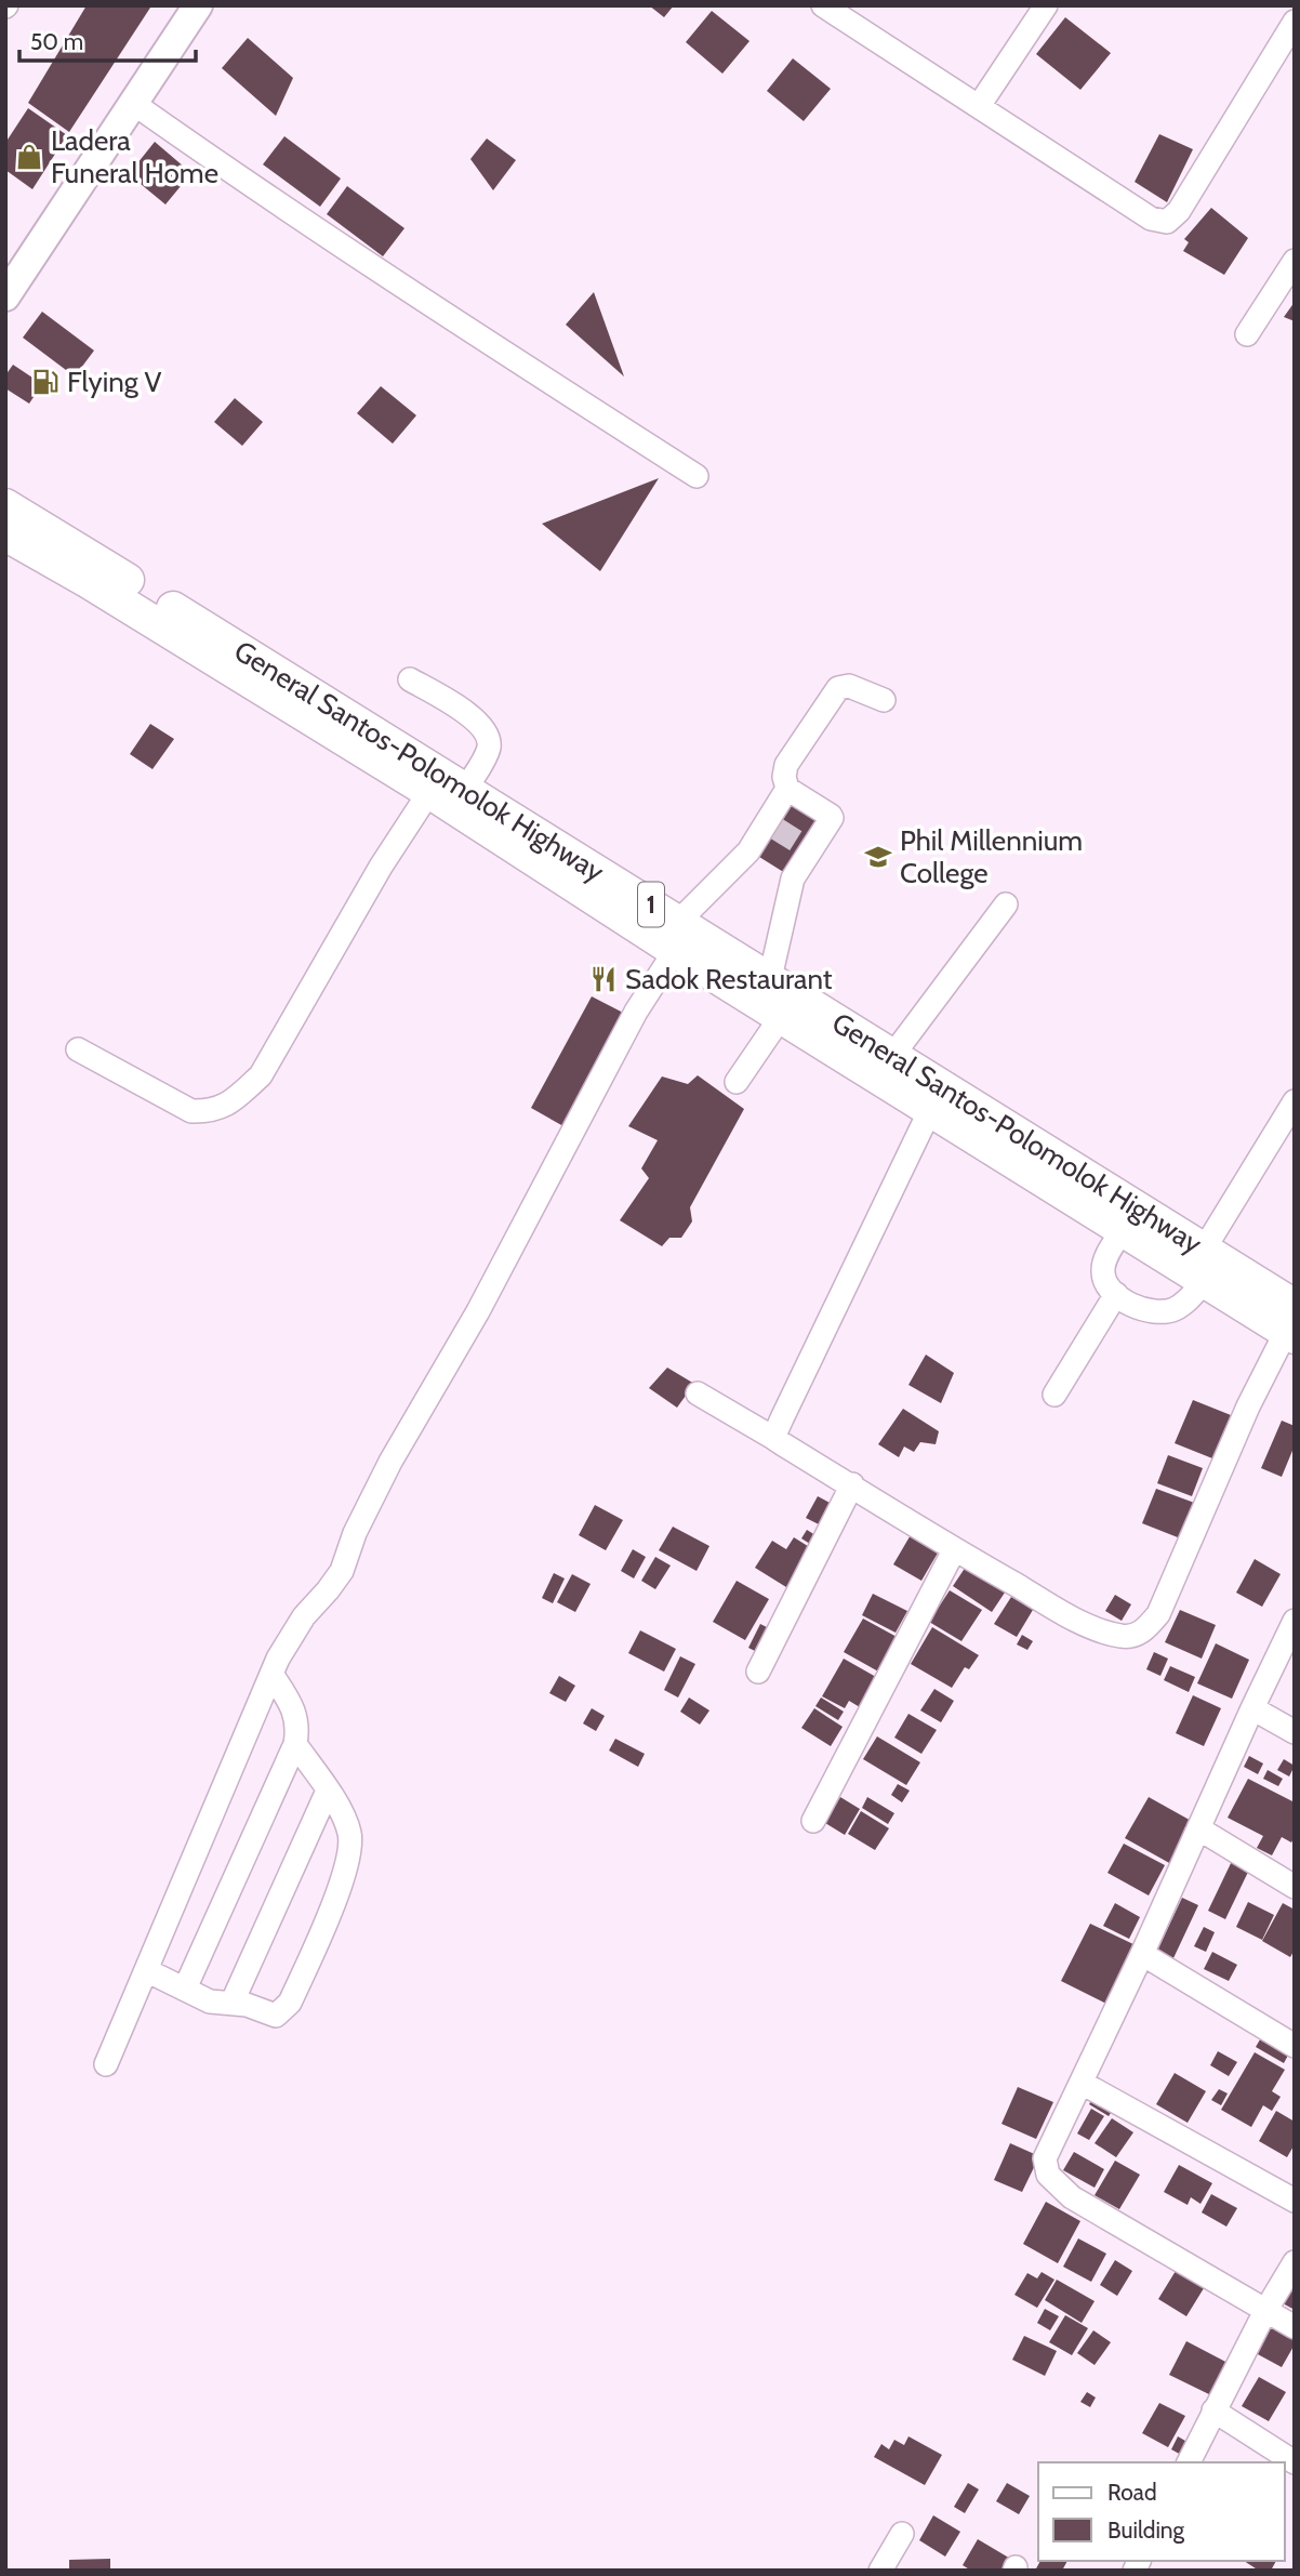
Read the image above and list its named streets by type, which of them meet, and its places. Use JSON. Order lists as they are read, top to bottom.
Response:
{
  "streets": {
    "highway": ["General Santos-Polomolok Highway", "1"]
  },
  "crossings": [
    ["General Santos-Polomolok Highway", "1"]
  ],
  "places": {
    "shop": ["Ladera Funeral Home"],
    "fuel station": ["Flying V"],
    "school or university": ["Phil Millennium College"],
    "restaurant": ["Sadok Restaurant"]
  },
  "legend": ["Road", "Building"],
  "scale_bar": "50 m"
}
